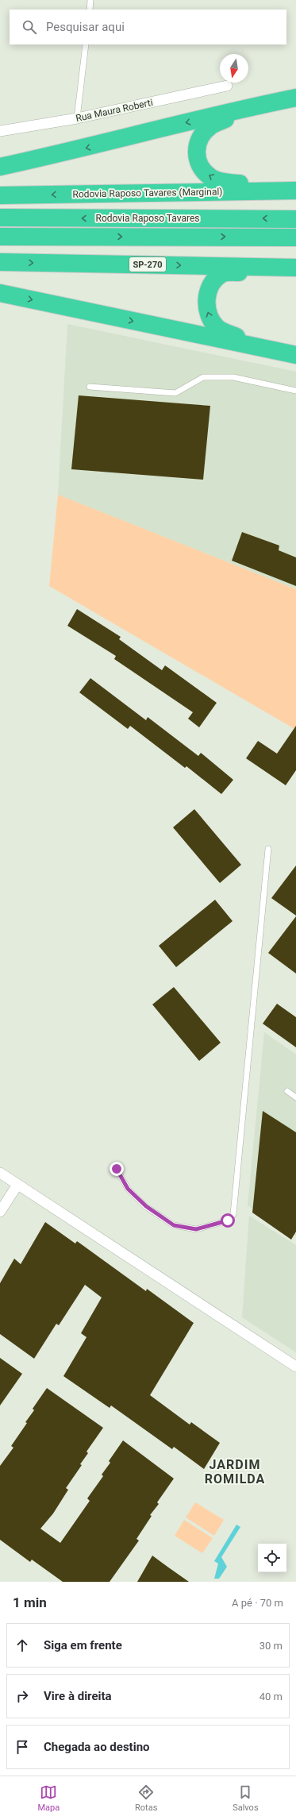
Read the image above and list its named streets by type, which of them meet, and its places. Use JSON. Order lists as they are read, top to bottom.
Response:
{
  "streets": {
    "highway": ["Rodovia Raposo Tavares (Marginal)", "Rodovia Raposo Tavares", "SP-270"],
    "street": ["Rua Maura Roberti"]
  },
  "districts": ["JARDIM ROMILDA"],
  "north": "bottom",
  "page": {
    "search": "Pesquisar aqui",
    "heading": ["1 min", "A pé · 70 m"],
    "list": [
      ["Siga em frente", "30 m"],
      ["Vire à direita", "40 m"],
      "Chegada ao destino"
    ],
    "nav": ["Mapa", "Rotas", "Salvos"]
  }
}
